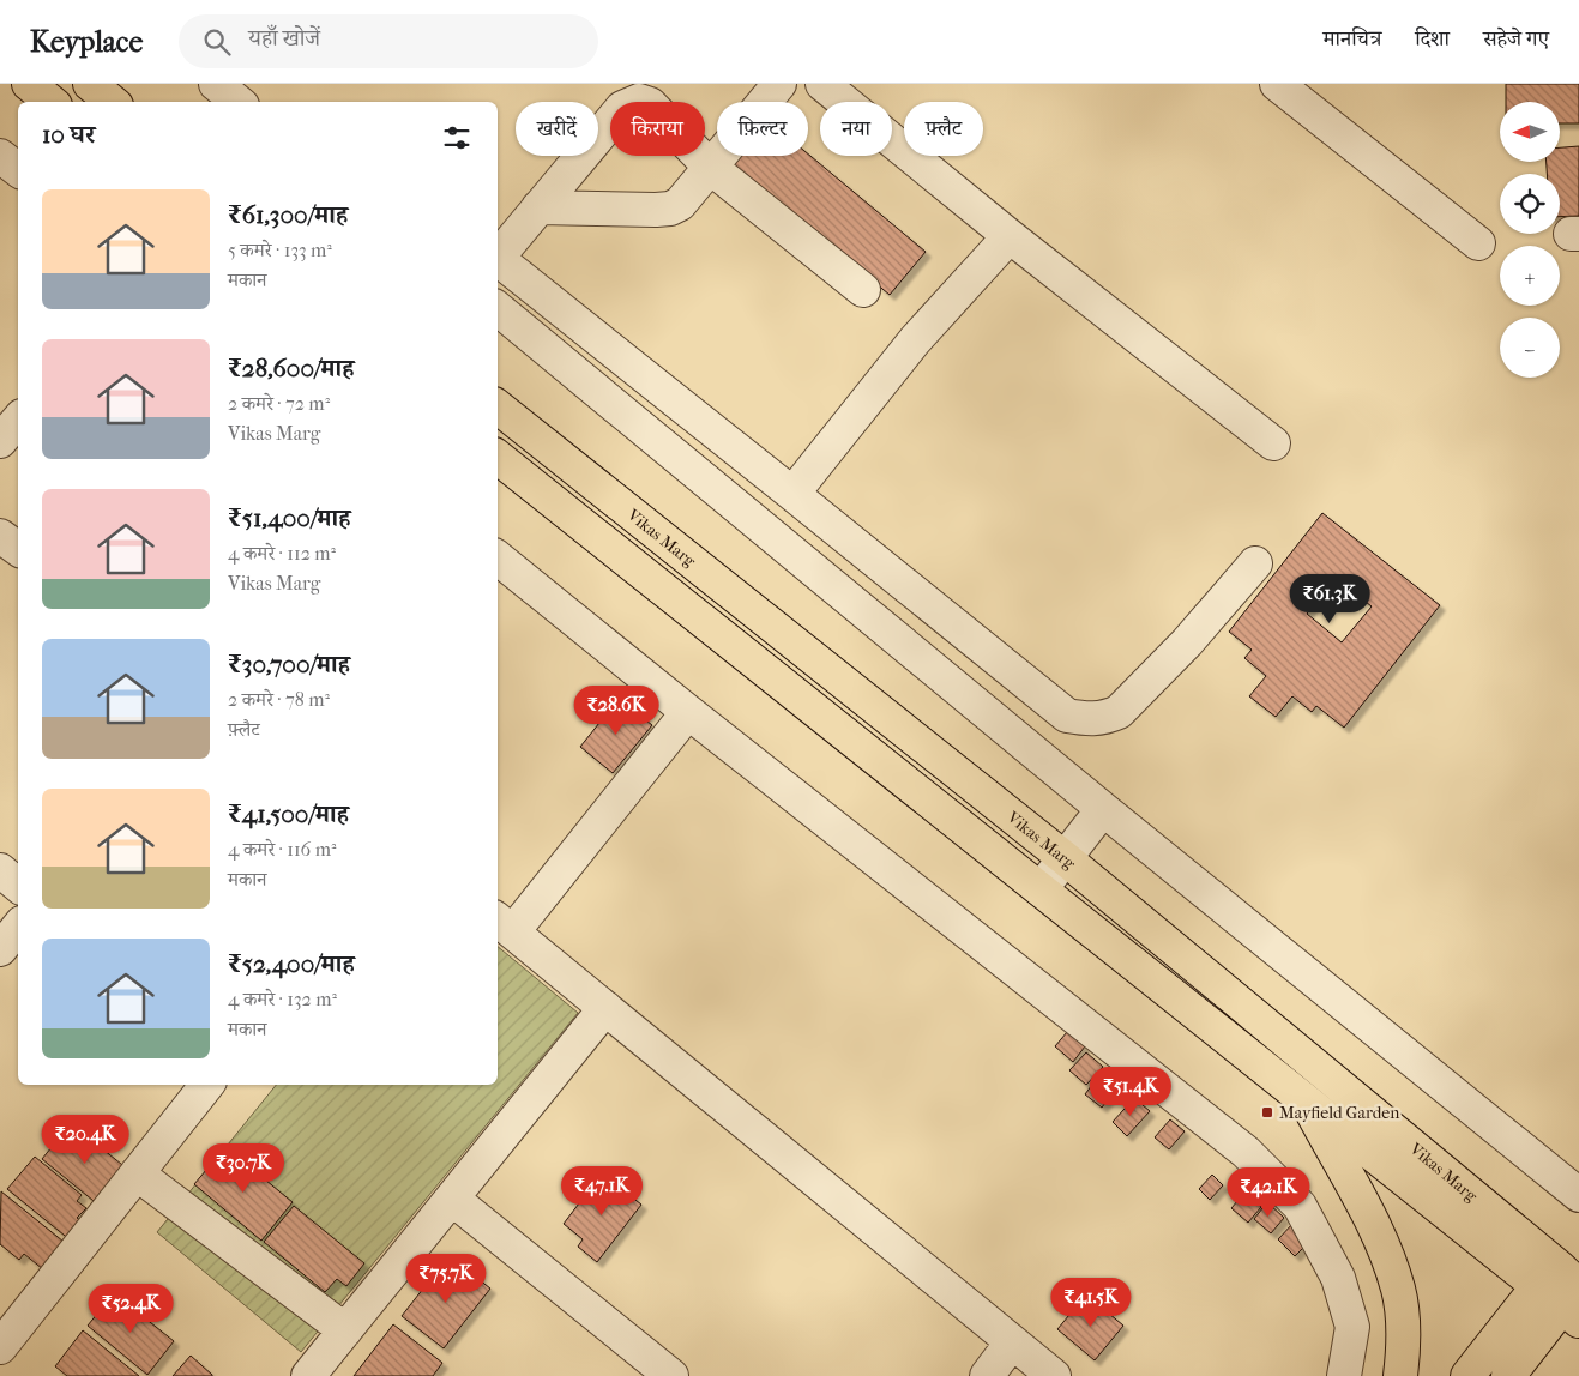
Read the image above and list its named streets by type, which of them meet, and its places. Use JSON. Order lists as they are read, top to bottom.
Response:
{
  "streets": {
    "main road": ["Vikas Marg"]
  },
  "places": {
    "transit": ["Mayfield Garden"]
  },
  "north": "left",
  "page": {
    "header": "Keyplace",
    "search": "यहाँ खोजें",
    "nav": ["मानचित्र", "दिशा", "सहेजे गए"],
    "map_buttons": ["+", "−"],
    "chip": [
      "खरीदें",
      "किराया",
      "फ़िल्टर",
      "नया",
      "फ़्लैट"
    ],
    "heading": "10 घर",
    "list": [
      {
        "name": "₹61,300/माह",
        "note": "5 कमरे · 133 m² · मकान"
      },
      {
        "name": "₹28,600/माह",
        "note": "2 कमरे · 72 m² · Vikas Marg"
      },
      {
        "name": "₹51,400/माह",
        "note": "4 कमरे · 112 m² · Vikas Marg"
      },
      {
        "name": "₹30,700/माह",
        "note": "2 कमरे · 78 m² · फ़्लैट"
      },
      {
        "name": "₹41,500/माह",
        "note": "4 कमरे · 116 m² · मकान"
      },
      {
        "name": "₹52,400/माह",
        "note": "4 कमरे · 132 m² · मकान"
      }
    ],
    "price": [
      "₹61.3K",
      "₹28.6K",
      "₹51.4K",
      "₹20.4K",
      "₹30.7K",
      "₹47.1K",
      "₹42.1K",
      "₹75.7K",
      "₹41.5K",
      "₹52.4K"
    ]
  }
}
